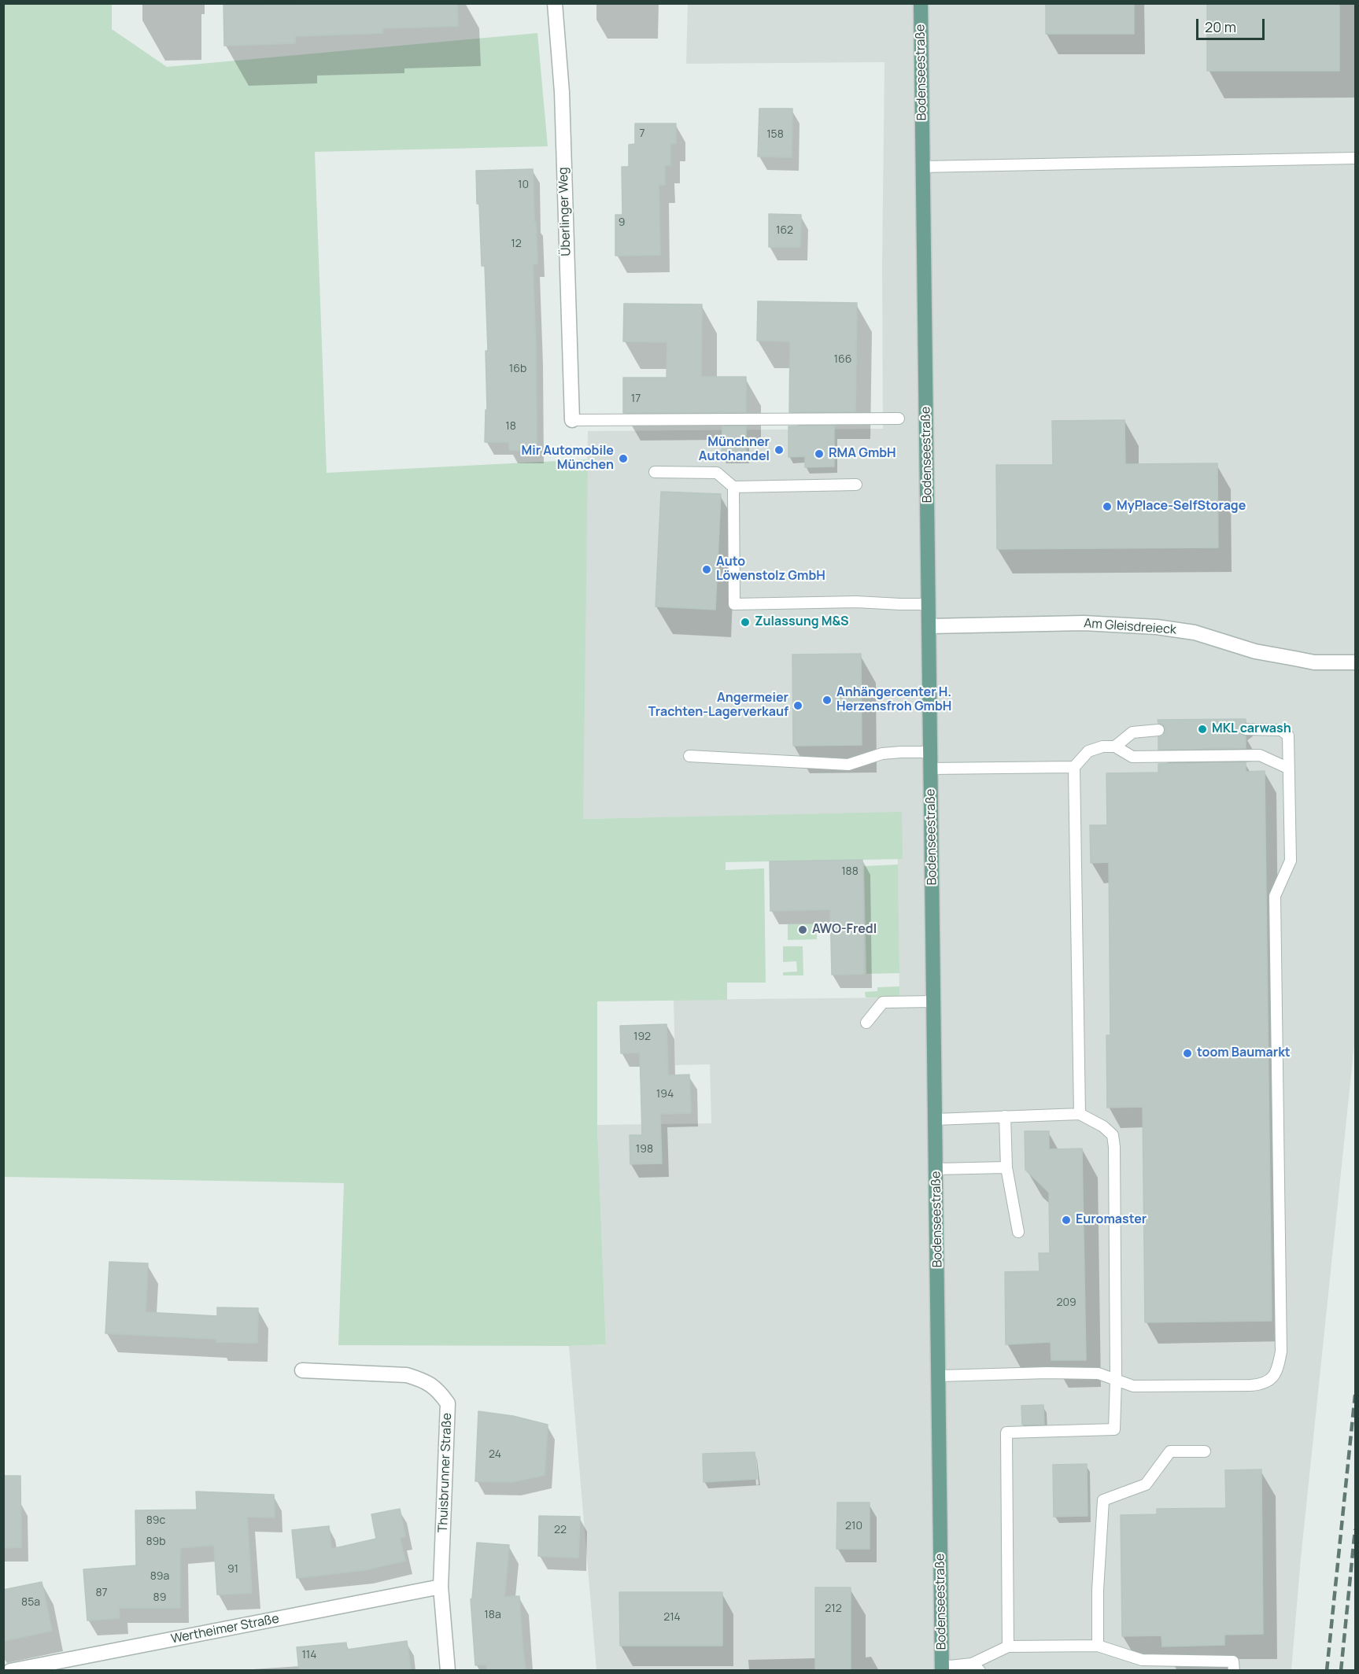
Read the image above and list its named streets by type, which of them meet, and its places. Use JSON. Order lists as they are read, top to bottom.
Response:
{
  "streets": {
    "main road": ["Bodenseestraße"],
    "street": [
      "Überlinger Weg",
      "Am Gleisdreieck",
      "Thuisbrunner Straße",
      "Wertheimer Straße"
    ]
  },
  "crossings": [
    ["Bodenseestraße", "Am Gleisdreieck"],
    ["Thuisbrunner Straße", "Wertheimer Straße"]
  ],
  "places": [
    "Münchner Autohandel",
    "RMA GmbH",
    "Mir Automobile München",
    "MyPlace-SelfStorage",
    "Auto Löwenstolz GmbH",
    "Zulassung M&S",
    "Anhängercenter H. Herzensfroh GmbH",
    "Angermeier Trachten-Lagerverkauf",
    "MKL carwash",
    "AWO-Fredl",
    "toom Baumarkt",
    "Euromaster"
  ],
  "house_numbers": [
    "7",
    "158",
    "10",
    "9",
    "162",
    "12",
    "166",
    "16b",
    "17",
    "18",
    "188",
    "192",
    "194",
    "198",
    "209",
    "24",
    "89c",
    "210",
    "22",
    "89b",
    "91",
    "89a",
    "87",
    "89",
    "85a",
    "212",
    "18a",
    "214",
    "114"
  ],
  "scale_bar": "20 m"
}
